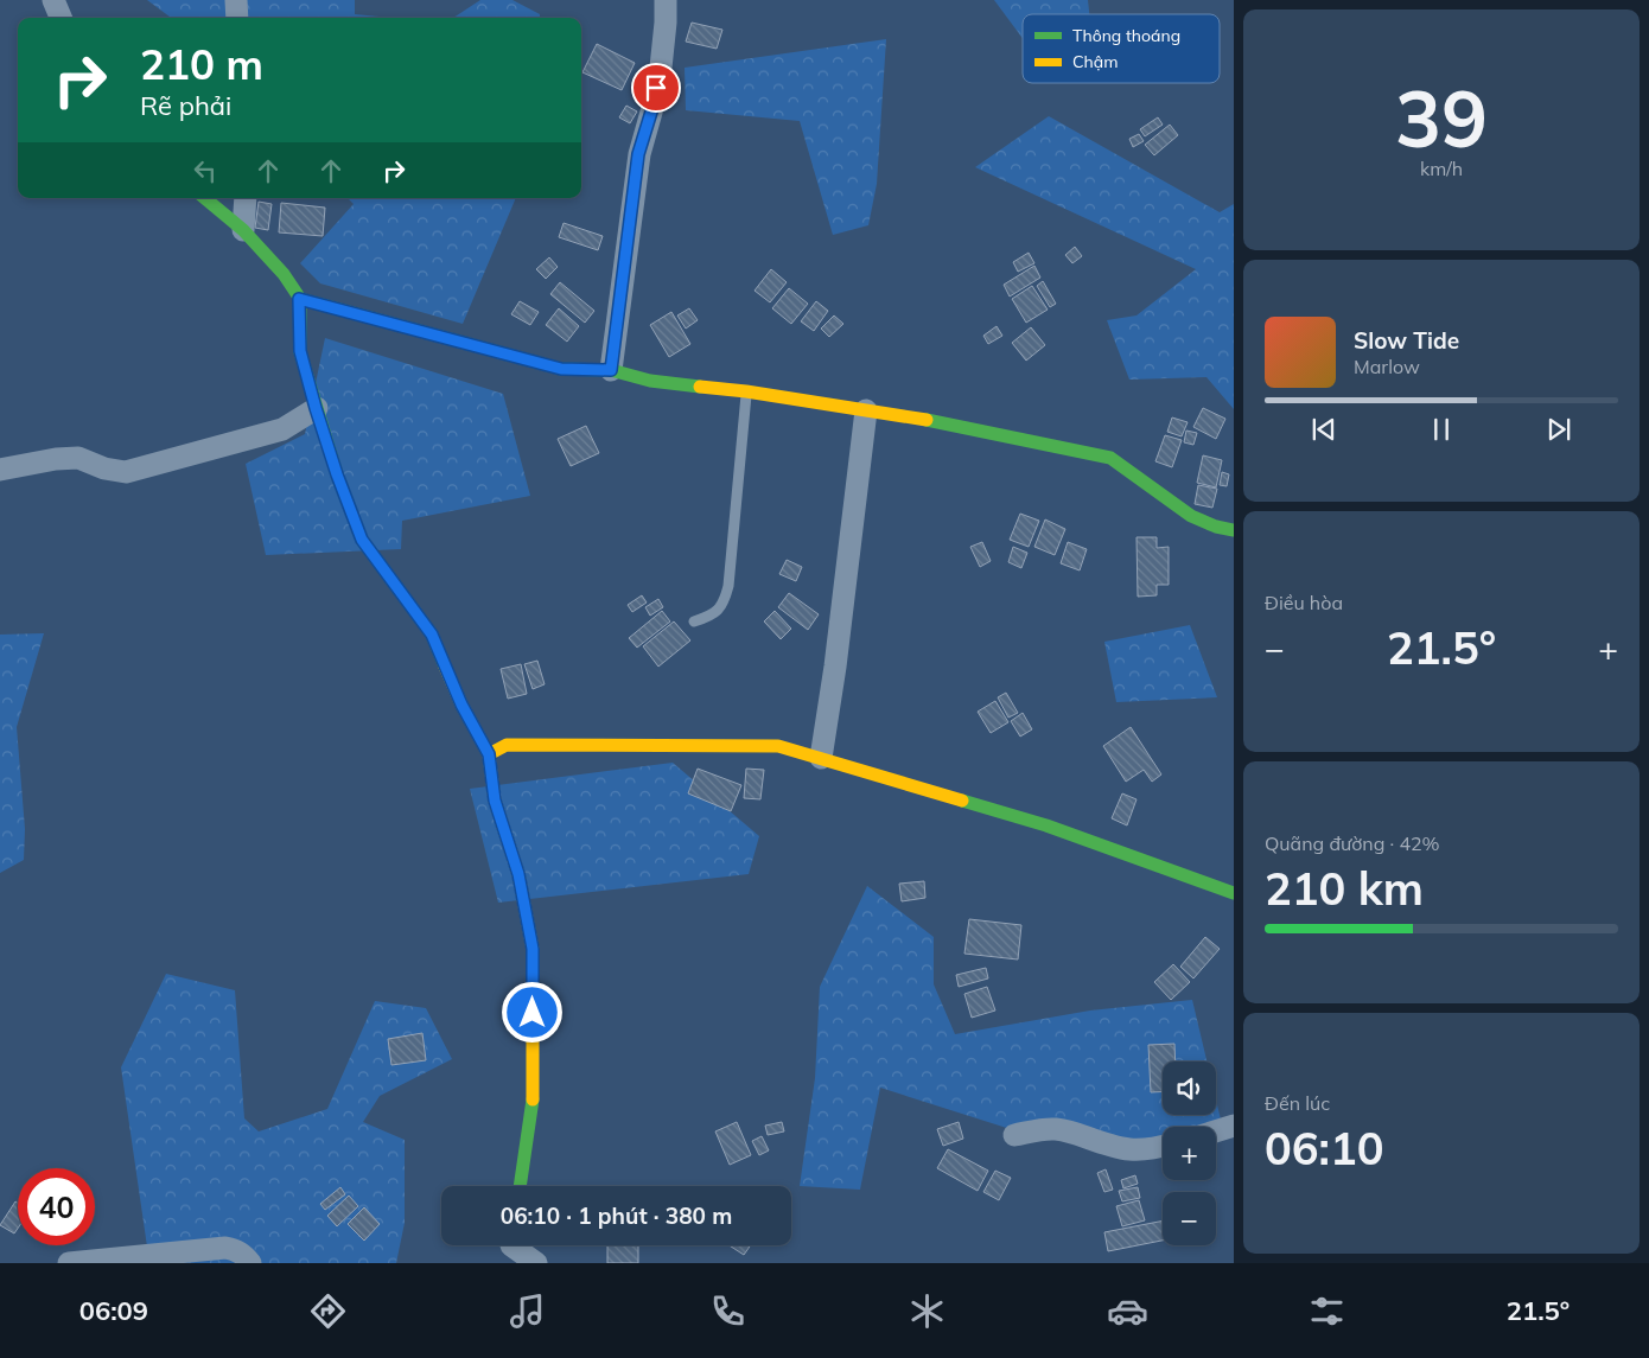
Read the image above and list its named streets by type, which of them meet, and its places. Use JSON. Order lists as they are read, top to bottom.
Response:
{
  "legend": ["Thông thoáng", "Chậm"],
  "page": {
    "tile": [
      ["39", "km/h"],
      "Điều hòa",
      ["Quãng đường · 42%", "210 km"],
      ["Đến lúc", "06:10"]
    ],
    "turn": ["210 m", "Rẽ phải"],
    "song": ["Slow Tide", "Marlow"],
    "heat": ["−", "21.5°", "+"],
    "map_buttons": ["+", "−"],
    "limit": "40",
    "trip": "06:10 · 1 phút · 380 m",
    "tabs": ["06:09", "21.5°"]
  }
}
